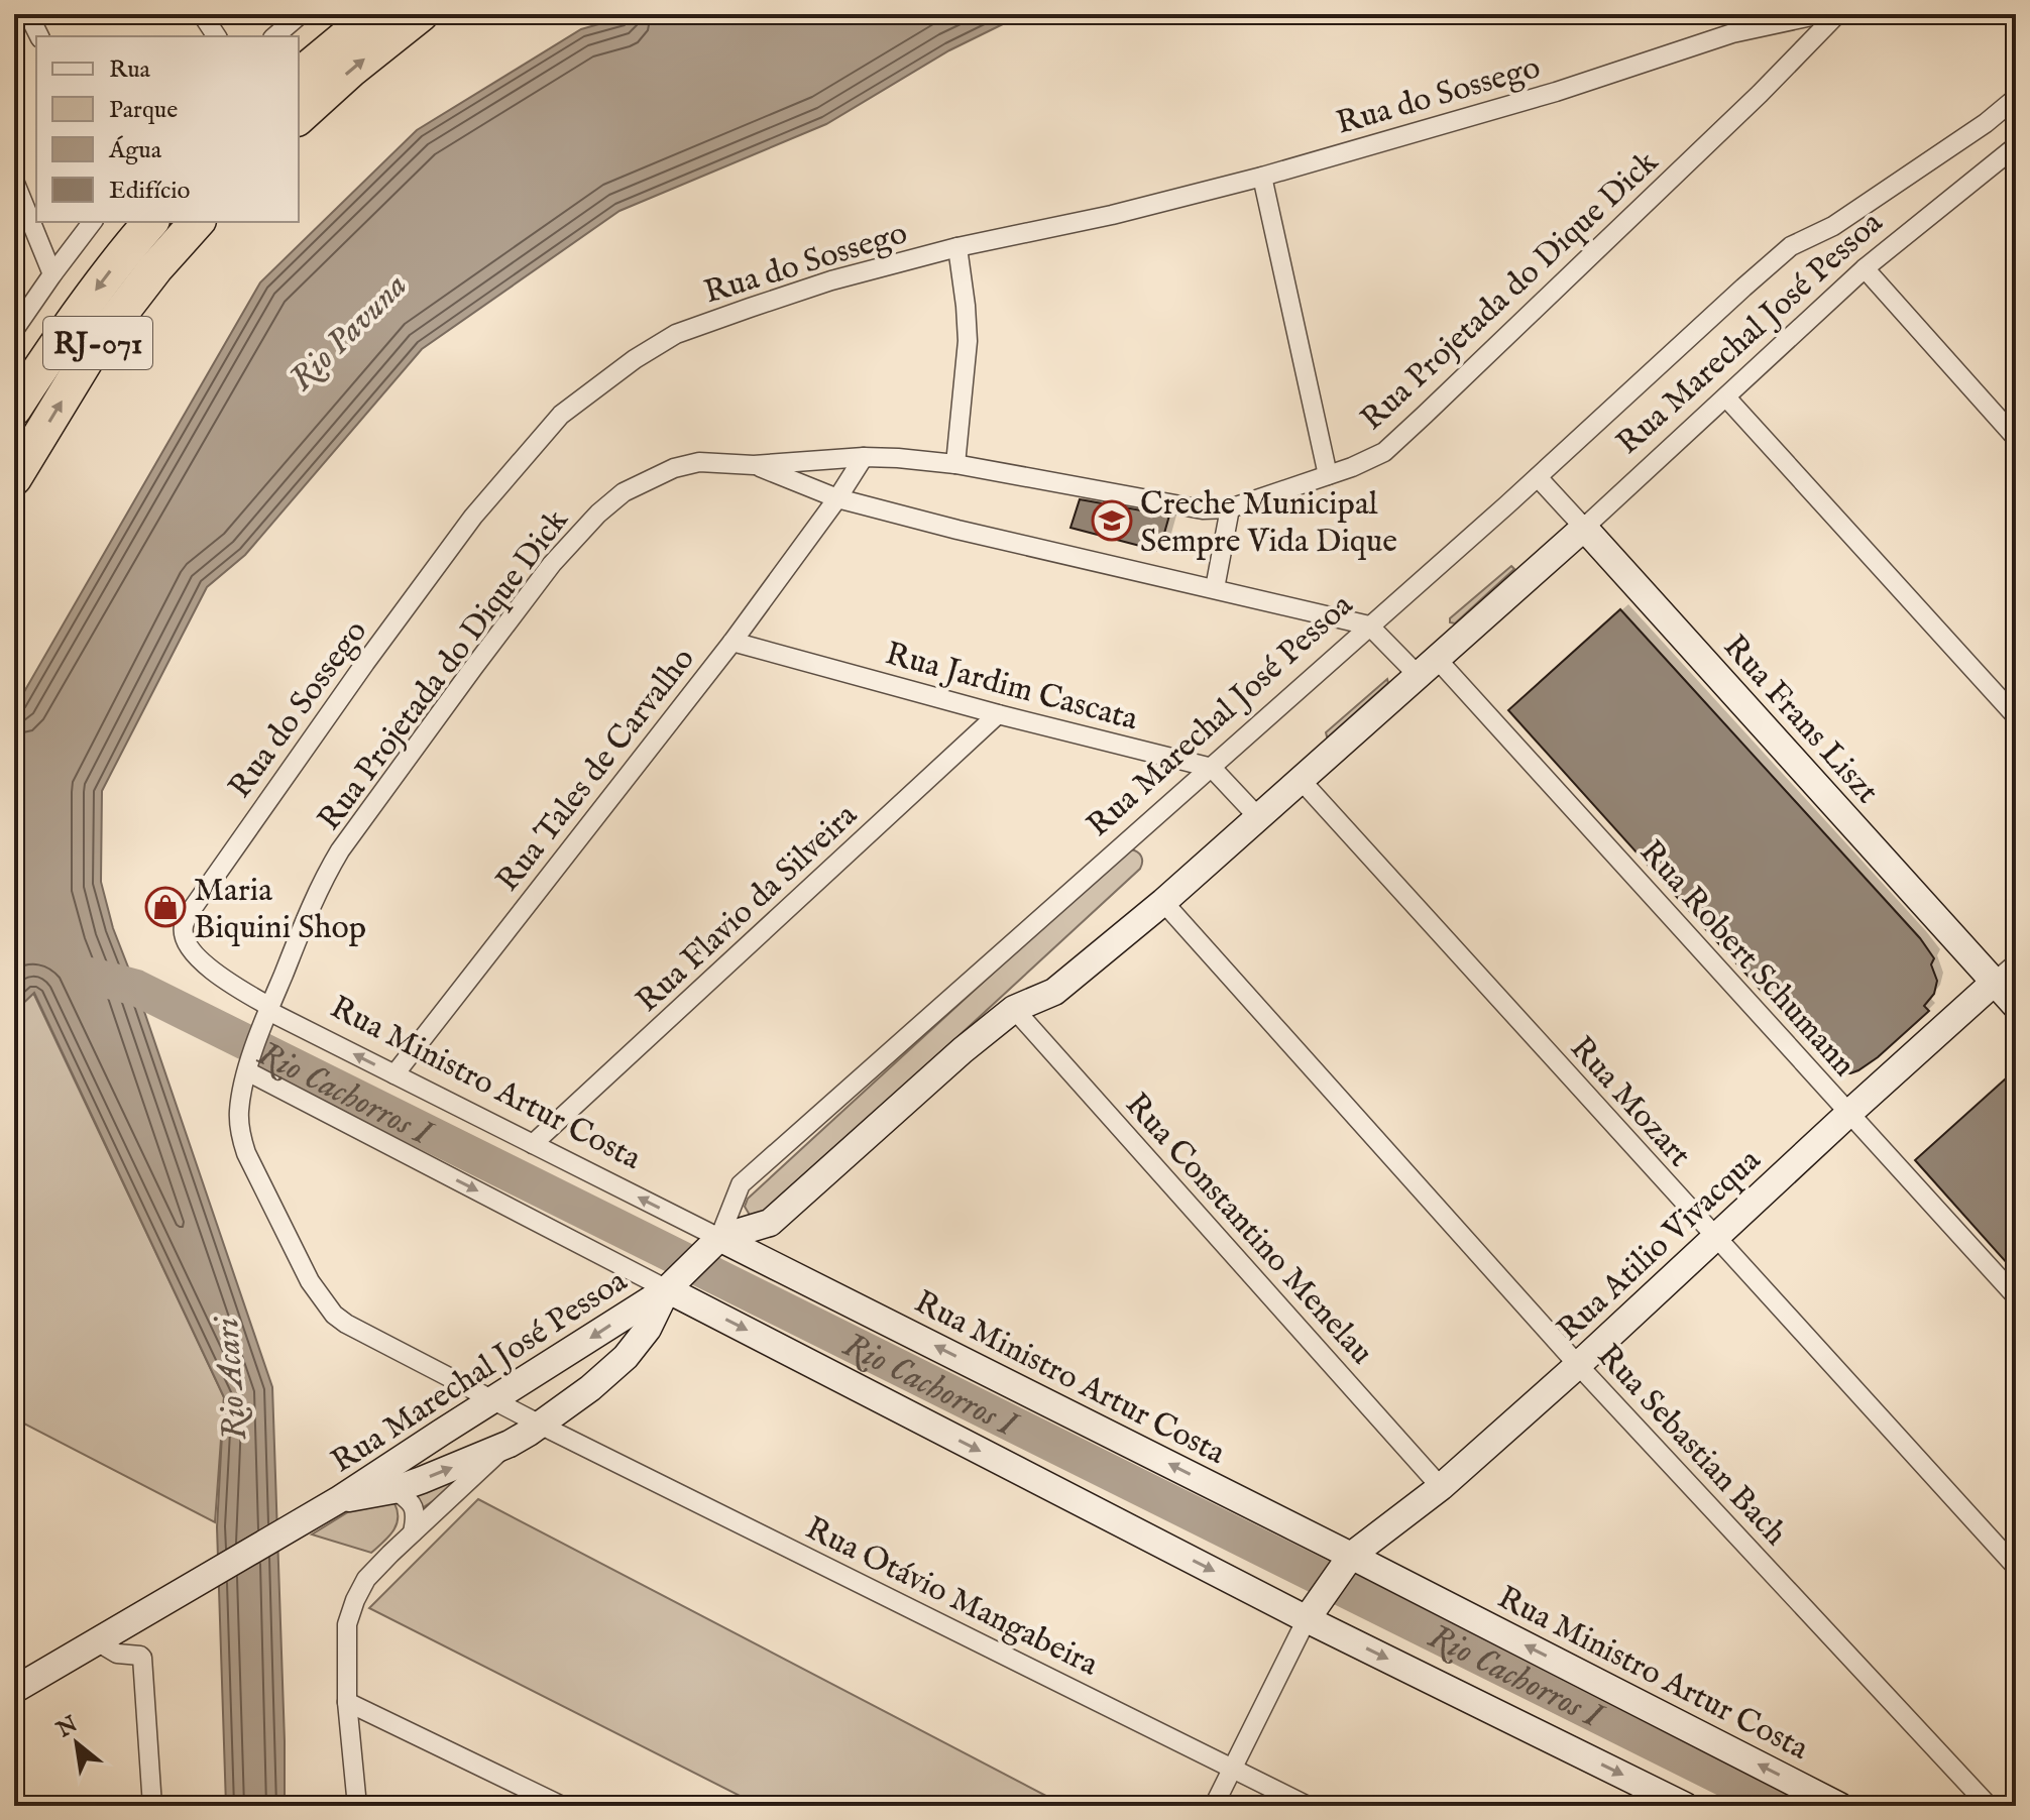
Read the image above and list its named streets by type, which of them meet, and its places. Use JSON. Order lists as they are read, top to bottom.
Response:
{
  "streets": {
    "highway": ["RJ-071"],
    "street": [
      "Rua do Sossego",
      "Rua Projetada do Dique Dick",
      "Rua Marechal José Pessoa",
      "Rua Jardim Cascata",
      "Rua Frans Liszt",
      "Rua Tales de Carvalho",
      "Rua Flavio da Silveira",
      "Rua Robert Schumann",
      "Rua Ministro Artur Costa",
      "Rua Mozart",
      "Rua Constantino Menelau",
      "Rua Atilio Vivacqua",
      "Rua Sebastian Bach",
      "Rua Otávio Mangabeira"
    ]
  },
  "crossings": [
    ["Rua do Sossego", "Rua Projetada do Dique Dick"],
    ["Rua do Sossego", "Rua Ministro Artur Costa"],
    ["Rua Projetada do Dique Dick", "Rua Tales de Carvalho"],
    ["Rua Projetada do Dique Dick", "Rua Ministro Artur Costa"],
    ["Rua Projetada do Dique Dick", "Rua Otávio Mangabeira"],
    ["Rua Marechal José Pessoa", "Rua Jardim Cascata"],
    ["Rua Marechal José Pessoa", "Rua Frans Liszt"],
    ["Rua Marechal José Pessoa", "Rua Robert Schumann"],
    ["Rua Marechal José Pessoa", "Rua Ministro Artur Costa"],
    ["Rua Marechal José Pessoa", "Rua Mozart"],
    ["Rua Marechal José Pessoa", "Rua Constantino Menelau"],
    ["Rua Marechal José Pessoa", "Rua Sebastian Bach"],
    ["Rua Marechal José Pessoa", "Rua Otávio Mangabeira"],
    ["Rua Jardim Cascata", "Rua Tales de Carvalho"],
    ["Rua Jardim Cascata", "Rua Flavio da Silveira"],
    ["Rua Frans Liszt", "Rua Atilio Vivacqua"],
    ["Rua Tales de Carvalho", "Rua Ministro Artur Costa"],
    ["Rua Flavio da Silveira", "Rua Ministro Artur Costa"],
    ["Rua Robert Schumann", "Rua Atilio Vivacqua"],
    ["Rua Ministro Artur Costa", "Rua Atilio Vivacqua"],
    ["Rua Mozart", "Rua Atilio Vivacqua"],
    ["Rua Constantino Menelau", "Rua Atilio Vivacqua"],
    ["Rua Atilio Vivacqua", "Rua Sebastian Bach"]
  ],
  "water": ["Rio Pavuna", "Rio Cachorros I", "Rio Acari"],
  "places": {
    "school or university": ["Creche Municipal Sempre Vida Dique"],
    "shop": ["Maria Biquini Shop"]
  },
  "legend": [
    "Rua",
    "Parque",
    "Água",
    "Edifício"
  ],
  "north": "top left"
}
